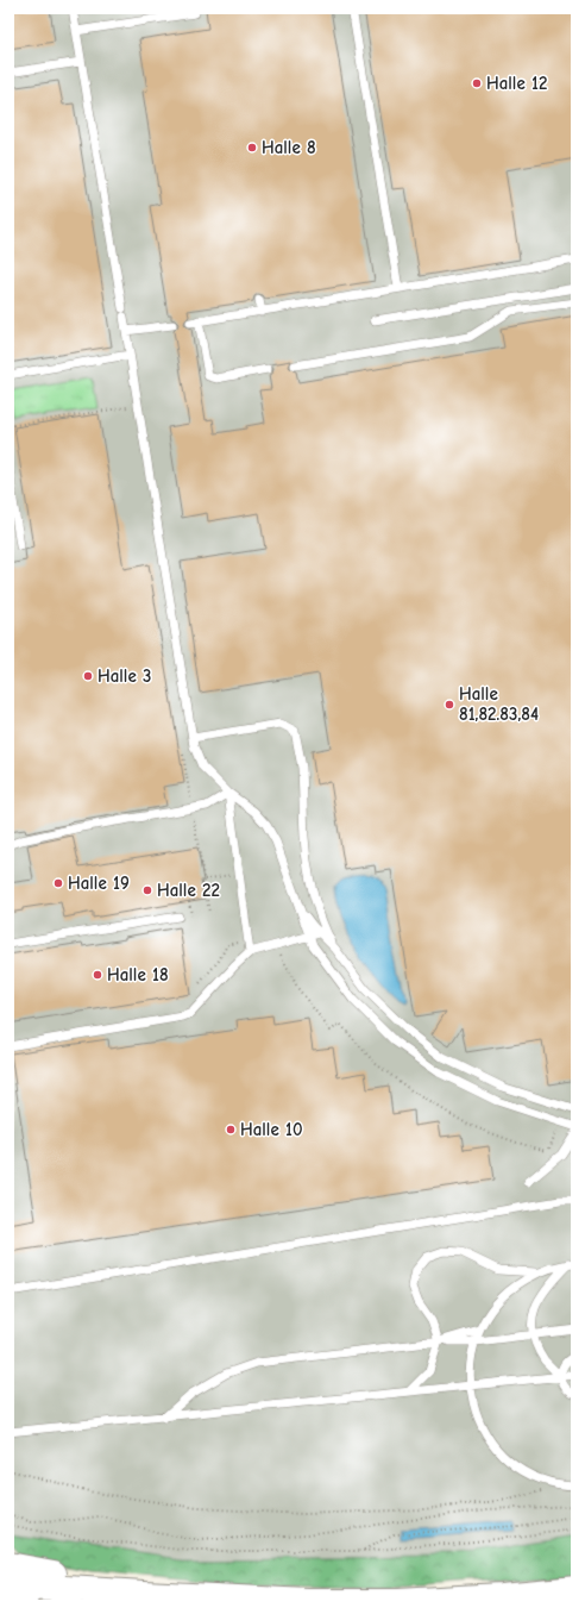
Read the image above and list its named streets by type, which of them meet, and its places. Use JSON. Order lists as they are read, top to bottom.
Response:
{
  "places": [
    "Halle 12",
    "Halle 8",
    "Halle 3",
    "Halle 81,82.83,84",
    "Halle 19",
    "Halle 22",
    "Halle 18",
    "Halle 10"
  ]
}
